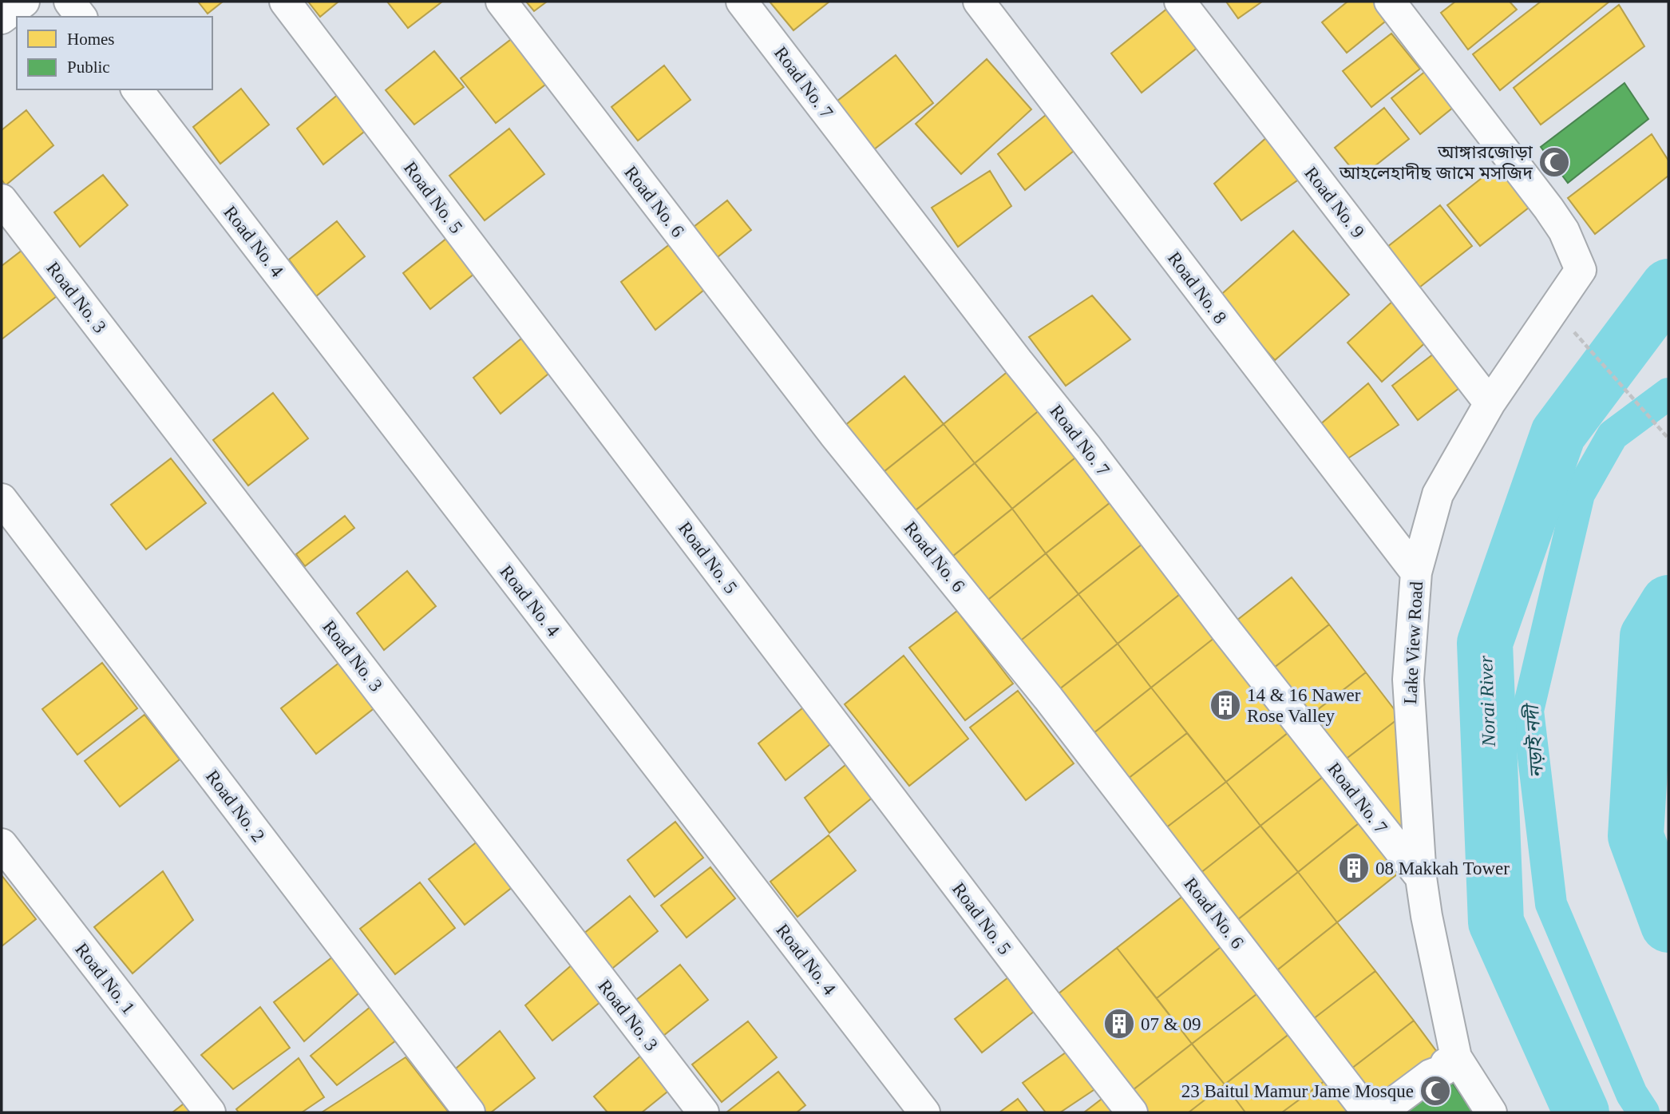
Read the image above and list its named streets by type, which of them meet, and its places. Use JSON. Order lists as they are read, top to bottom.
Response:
{
  "streets": {
    "street": [
      "Road No. 7",
      "Road No. 5",
      "Road No. 6",
      "Road No. 9",
      "Road No. 4",
      "Road No. 8",
      "Road No. 3",
      "Lake View Road",
      "Road No. 2",
      "Road No. 1"
    ]
  },
  "crossings": [
    ["Road No. 7", "Lake View Road"],
    ["Road No. 9", "Lake View Road"],
    ["Road No. 8", "Lake View Road"]
  ],
  "water": ["Norai River", "নড়াই নদী"],
  "places": {
    "mosque": ["আঙ্গারজোড়া আহলেহাদীছ জামে মসজিদ", "23 Baitul Mamur Jame Mosque"],
    "building": ["14 & 16 Nawer Rose Valley", "08 Makkah Tower", "07 & 09"]
  },
  "legend": ["Homes", "Public"]
}
